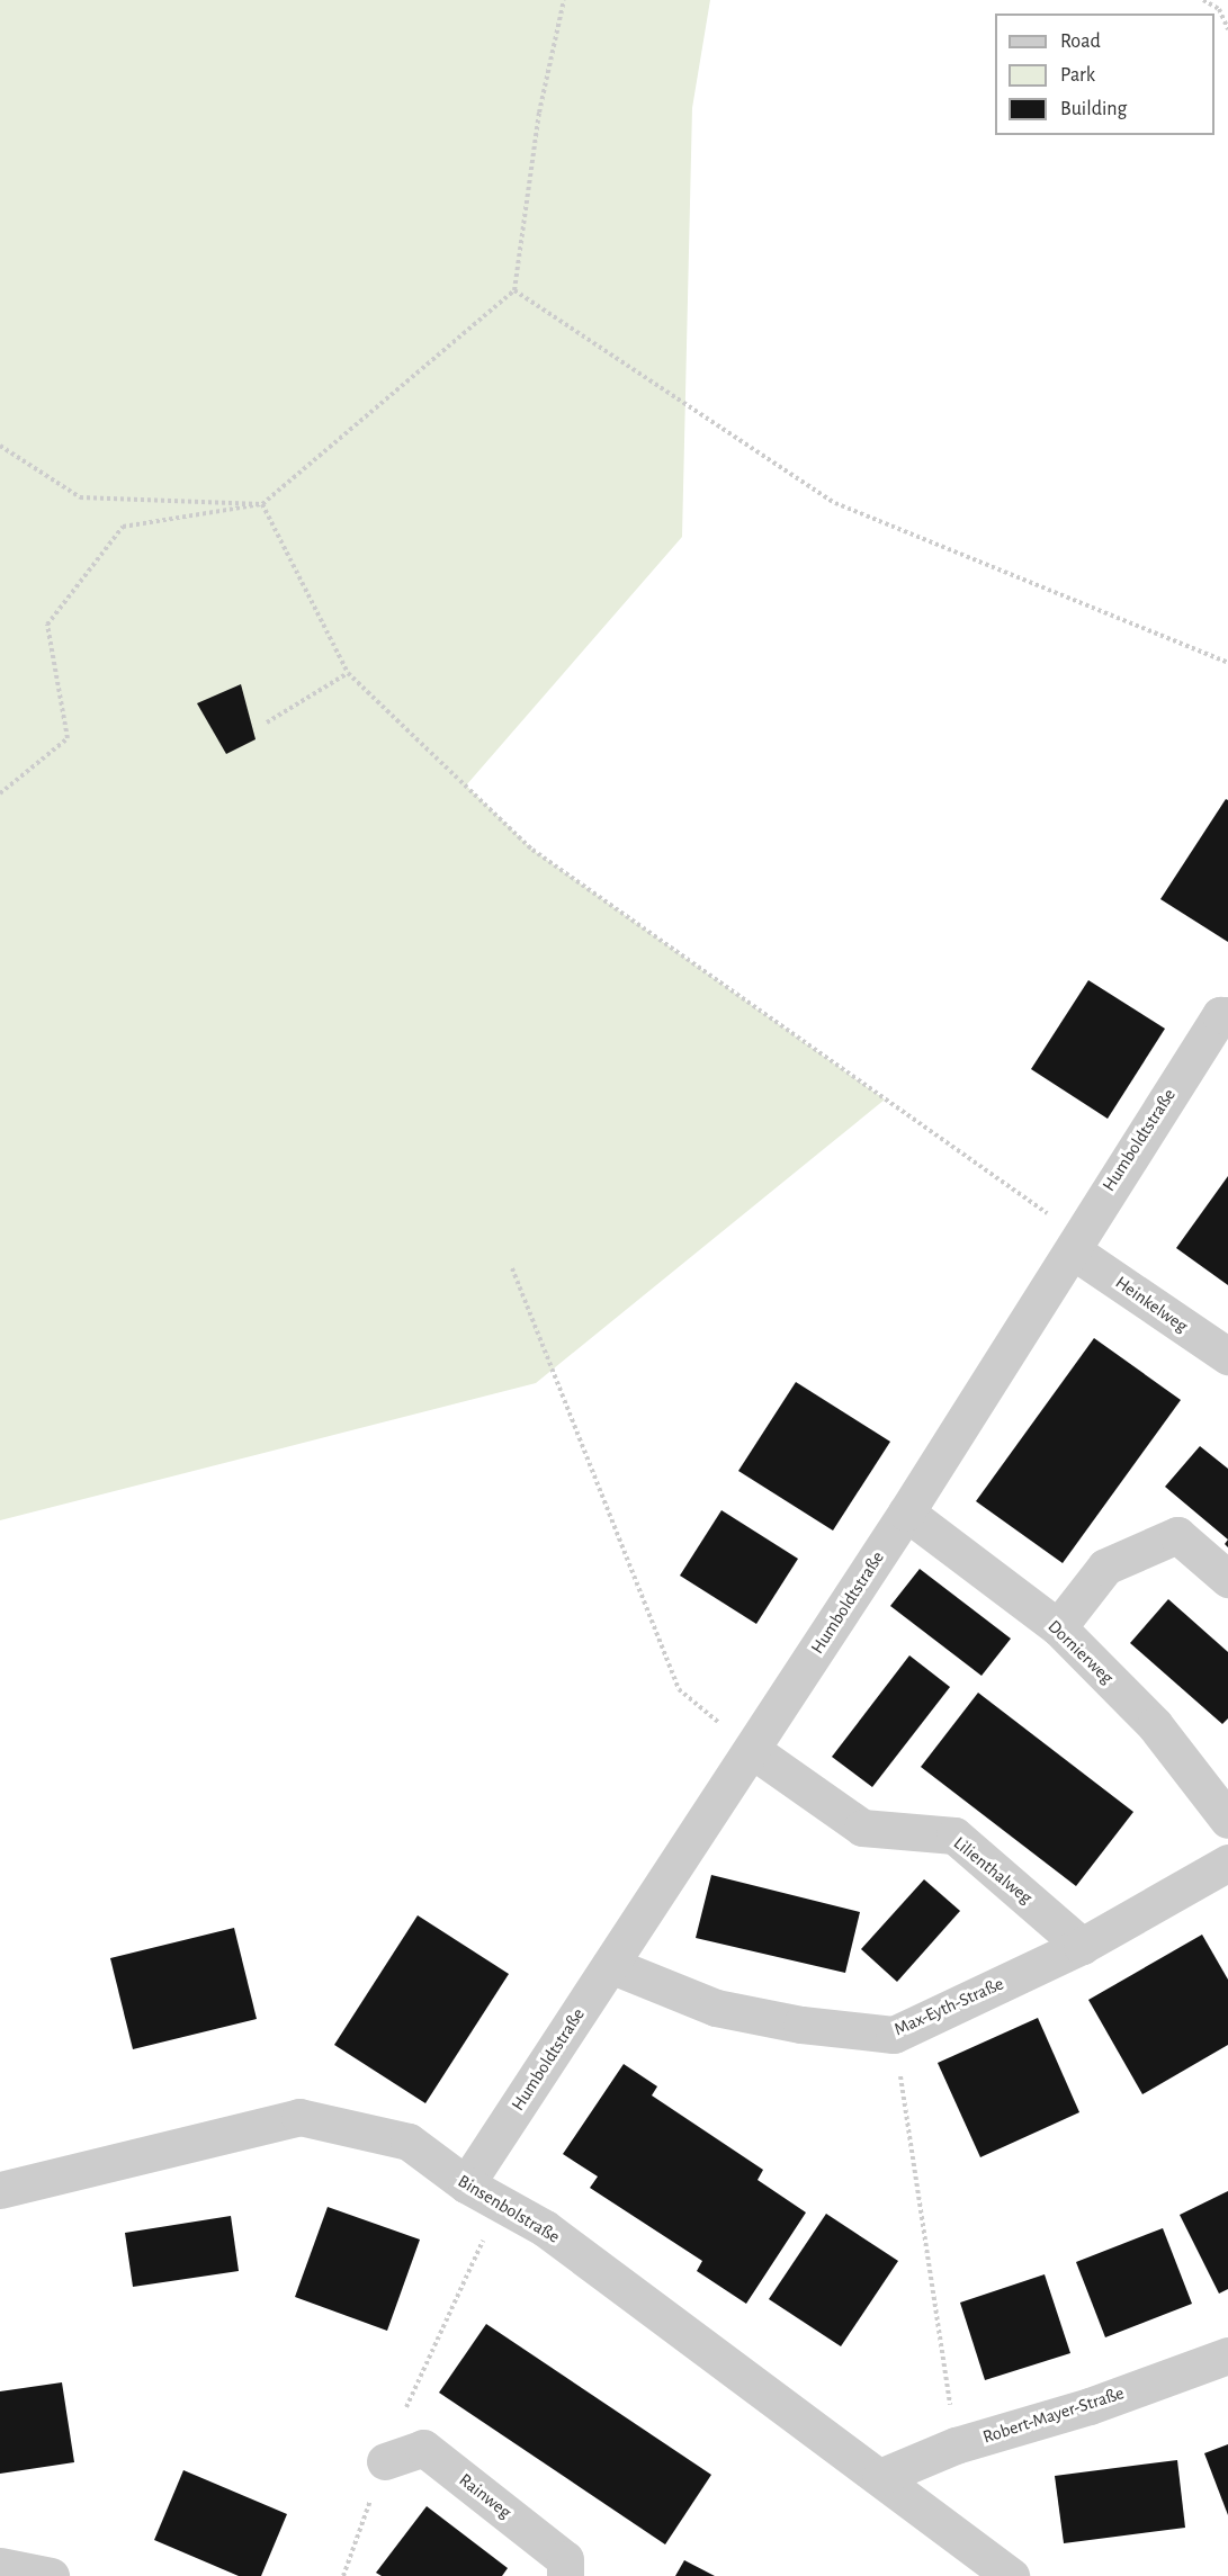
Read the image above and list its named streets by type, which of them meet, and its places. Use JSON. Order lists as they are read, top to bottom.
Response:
{
  "streets": {
    "street": [
      "Humboldtstraße",
      "Heinkelweg",
      "Dornierweg",
      "Lilienthalweg",
      "Max-Eyth-Straße",
      "Binsenbolstraße",
      "Robert-Mayer-Straße",
      "Rainweg"
    ]
  },
  "crossings": [
    ["Humboldtstraße", "Heinkelweg"],
    ["Humboldtstraße", "Dornierweg"],
    ["Humboldtstraße", "Lilienthalweg"],
    ["Humboldtstraße", "Max-Eyth-Straße"],
    ["Humboldtstraße", "Binsenbolstraße"],
    ["Lilienthalweg", "Max-Eyth-Straße"],
    ["Binsenbolstraße", "Robert-Mayer-Straße"]
  ],
  "legend": ["Road", "Park", "Building"]
}
